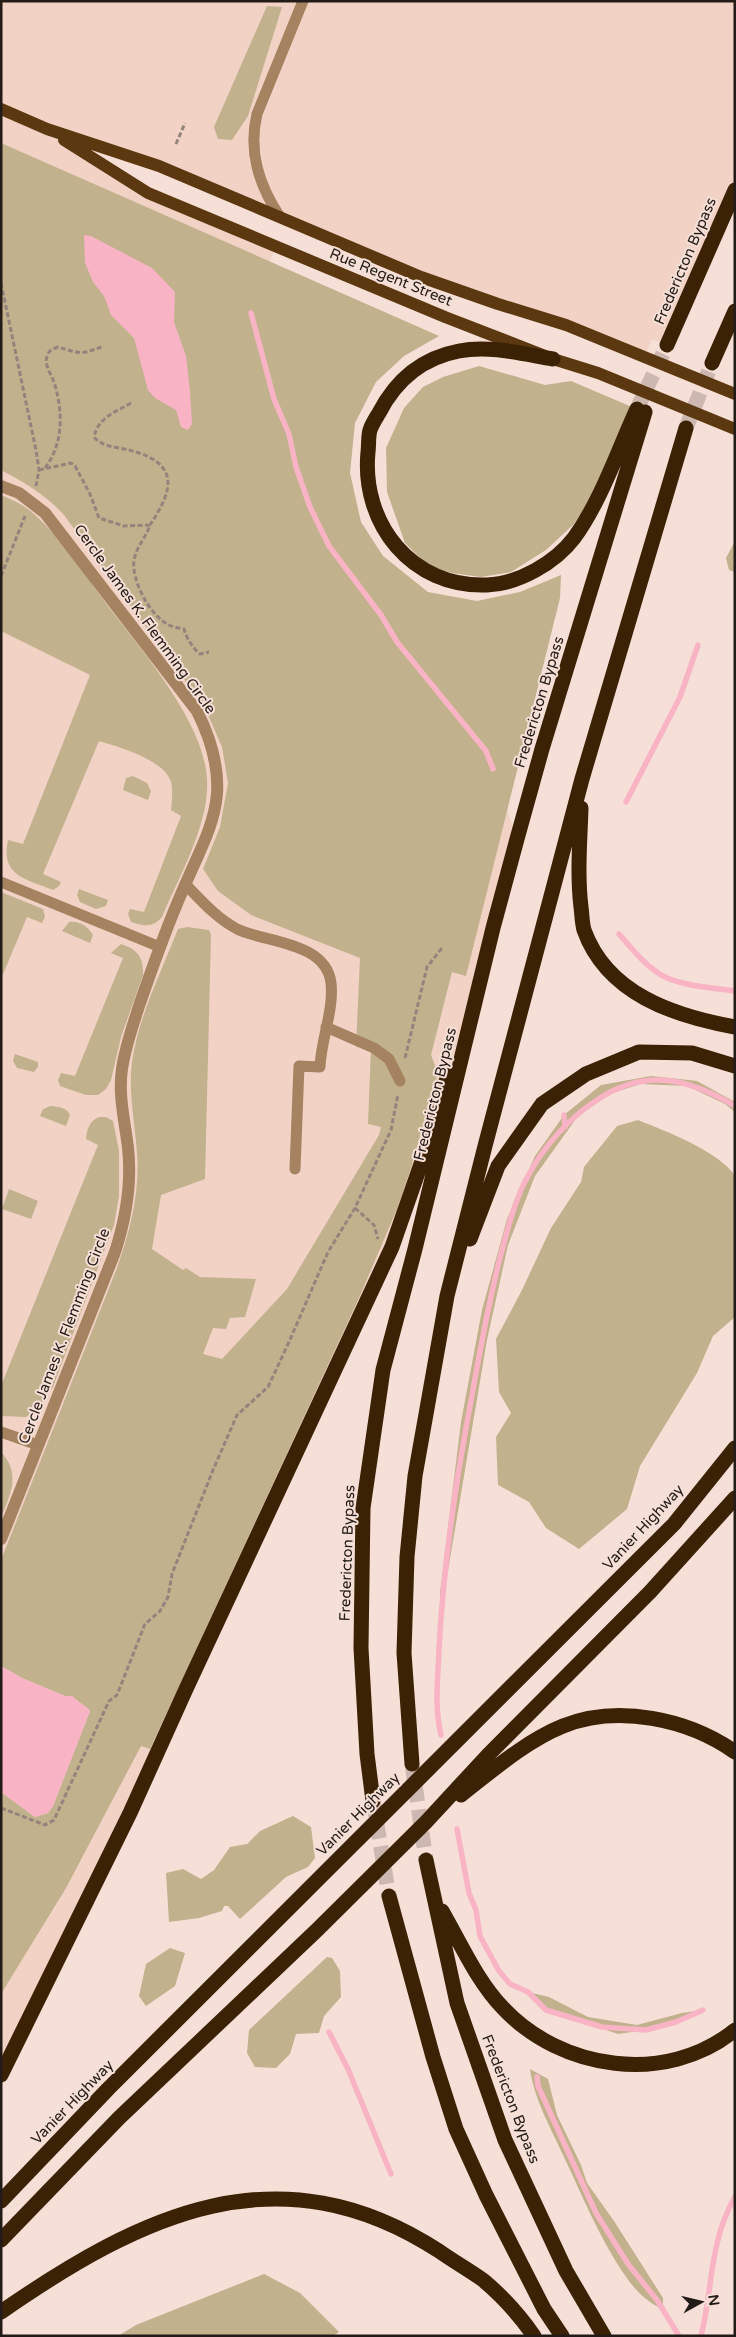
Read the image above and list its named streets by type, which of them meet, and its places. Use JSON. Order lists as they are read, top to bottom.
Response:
{
  "streets": {
    "highway": ["Fredericton Bypass", "Vanier Highway"],
    "main road": ["Rue Regent Street"],
    "street": ["Cercle James K. Flemming Circle"]
  },
  "crossings": [
    ["Fredericton Bypass", "Rue Regent Street"]
  ],
  "north": "right"
}
